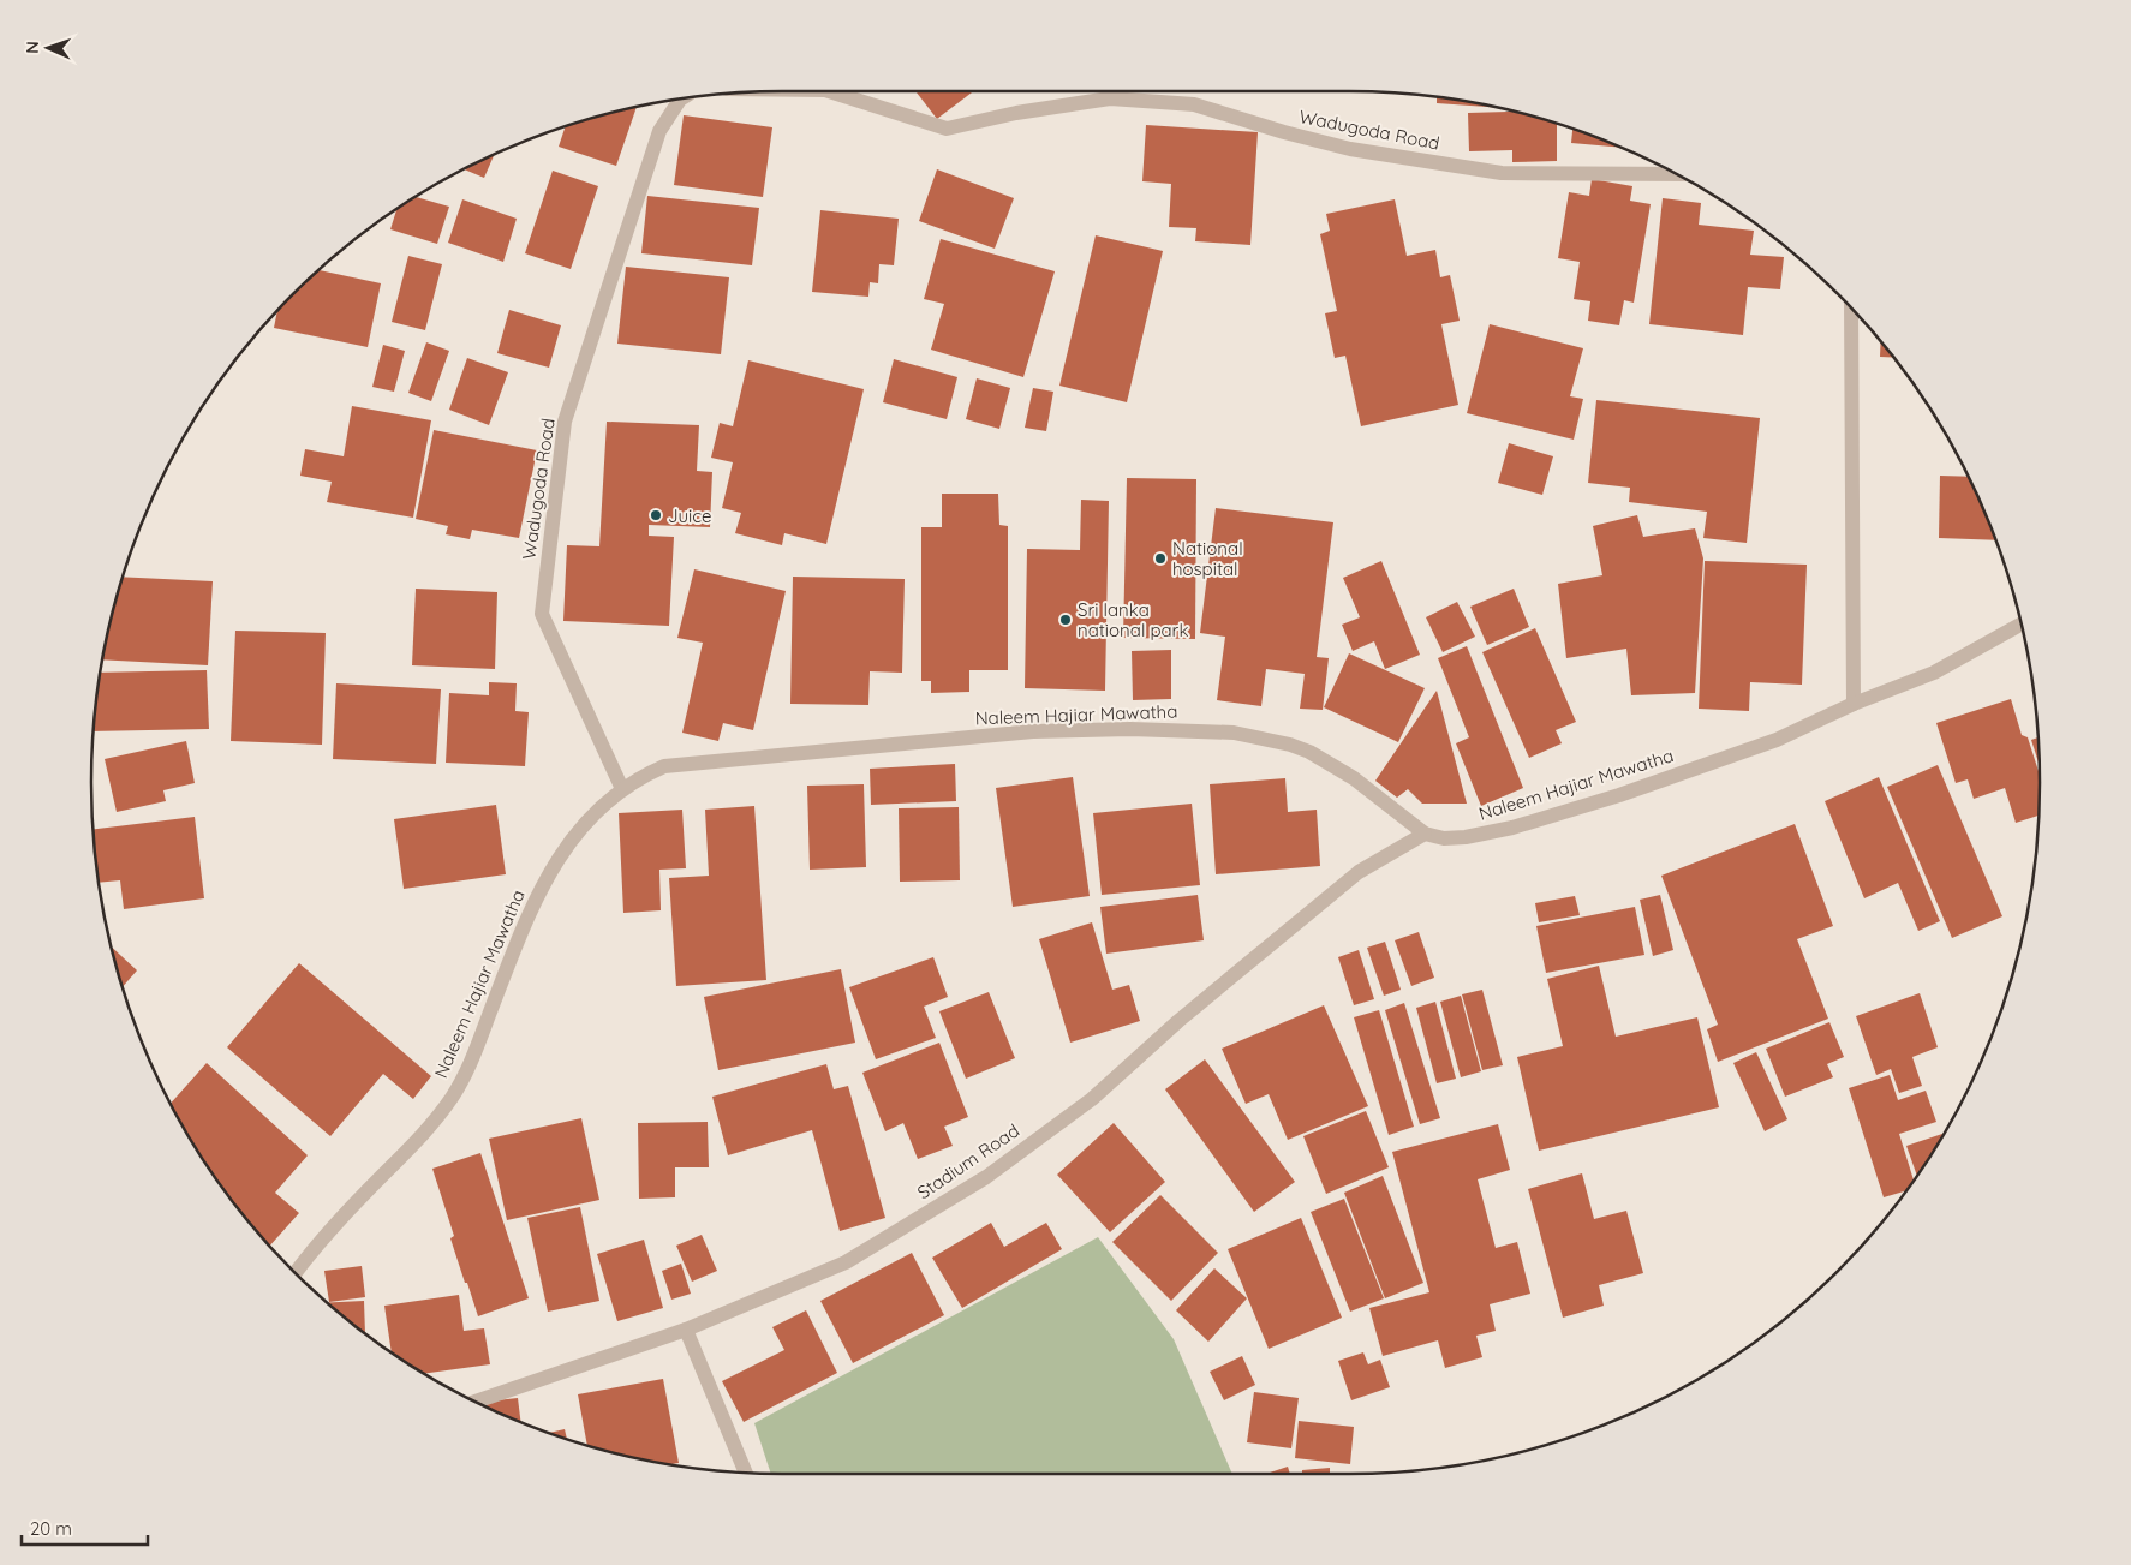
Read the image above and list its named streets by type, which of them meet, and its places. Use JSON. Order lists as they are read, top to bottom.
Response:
{
  "streets": {
    "street": ["Wadugoda Road", "Naleem Hajiar Mawatha", "Stadium Road"]
  },
  "crossings": [
    ["Wadugoda Road", "Naleem Hajiar Mawatha"],
    ["Naleem Hajiar Mawatha", "Stadium Road"]
  ],
  "places": ["Juice", "National hospital", "Sri lanka national park"],
  "scale_bar": "20 m",
  "north": "left"
}
